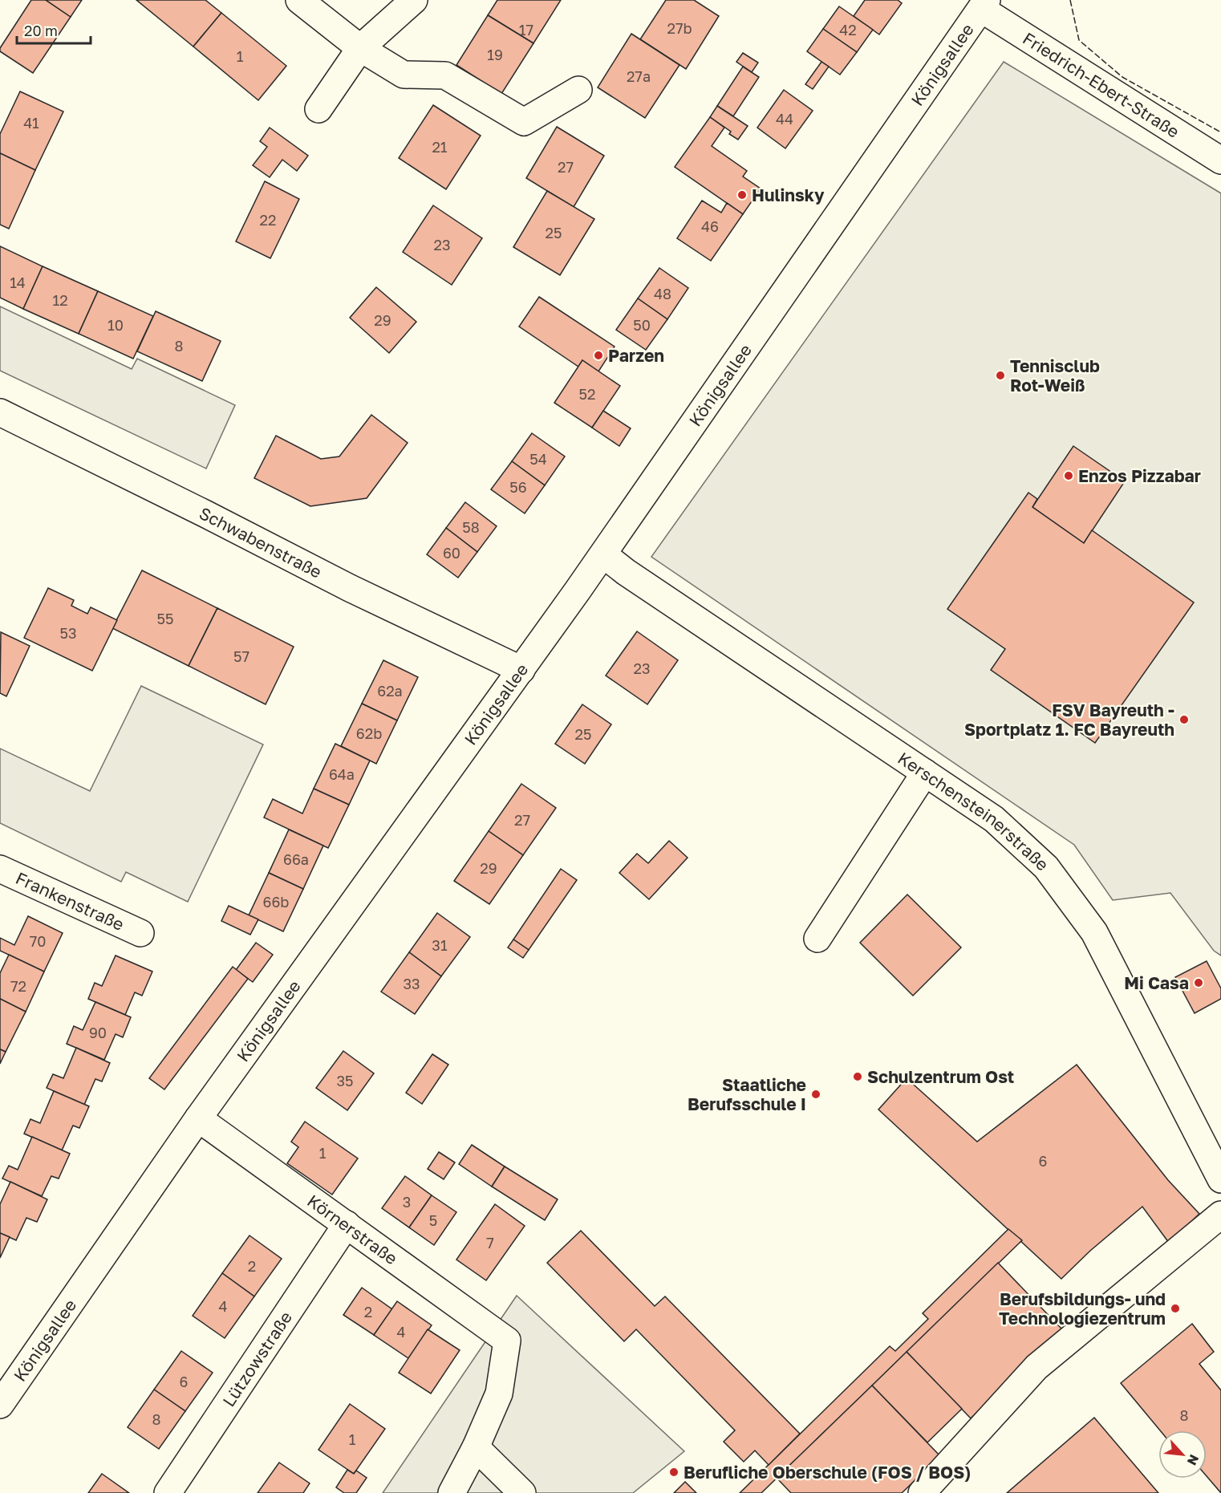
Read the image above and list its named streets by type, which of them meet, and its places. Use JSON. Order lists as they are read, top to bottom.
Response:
{
  "streets": {
    "street": [
      "Königsallee",
      "Friedrich-Ebert-Straße",
      "Schwabenstraße",
      "Kerschensteinerstraße",
      "Frankenstraße",
      "Körnerstraße",
      "Lützowstraße"
    ]
  },
  "crossings": [
    ["Königsallee", "Friedrich-Ebert-Straße"],
    ["Königsallee", "Schwabenstraße"],
    ["Königsallee", "Kerschensteinerstraße"],
    ["Königsallee", "Körnerstraße"],
    ["Körnerstraße", "Lützowstraße"]
  ],
  "places": [
    "Hulinsky",
    "Parzen",
    "Tennisclub Rot-Weiß",
    "Enzos Pizzabar",
    "FSV Bayreuth - Sportplatz 1. FC Bayreuth",
    "Mi Casa",
    "Schulzentrum Ost",
    "Staatliche Berufsschule I",
    "Berufsbildungs- und Technologiezentrum",
    "Berufliche Oberschule (FOS / BOS)"
  ],
  "house_numbers": [
    "27b",
    "17",
    "42",
    "19",
    "1",
    "27a",
    "44",
    "41",
    "21",
    "27",
    "22",
    "46",
    "25",
    "23",
    "14",
    "48",
    "12",
    "29",
    "10",
    "50",
    "8",
    "52",
    "54",
    "56",
    "58",
    "60",
    "55",
    "53",
    "57",
    "23",
    "62a",
    "62b",
    "25",
    "64a",
    "27",
    "66a",
    "29",
    "66b",
    "70",
    "31",
    "33",
    "72",
    "90",
    "35",
    "1",
    "6",
    "3",
    "5",
    "7",
    "2",
    "4",
    "2",
    "4",
    "6",
    "8",
    "8",
    "1"
  ],
  "scale_bar": "20 m",
  "north": "bottom right"
}
